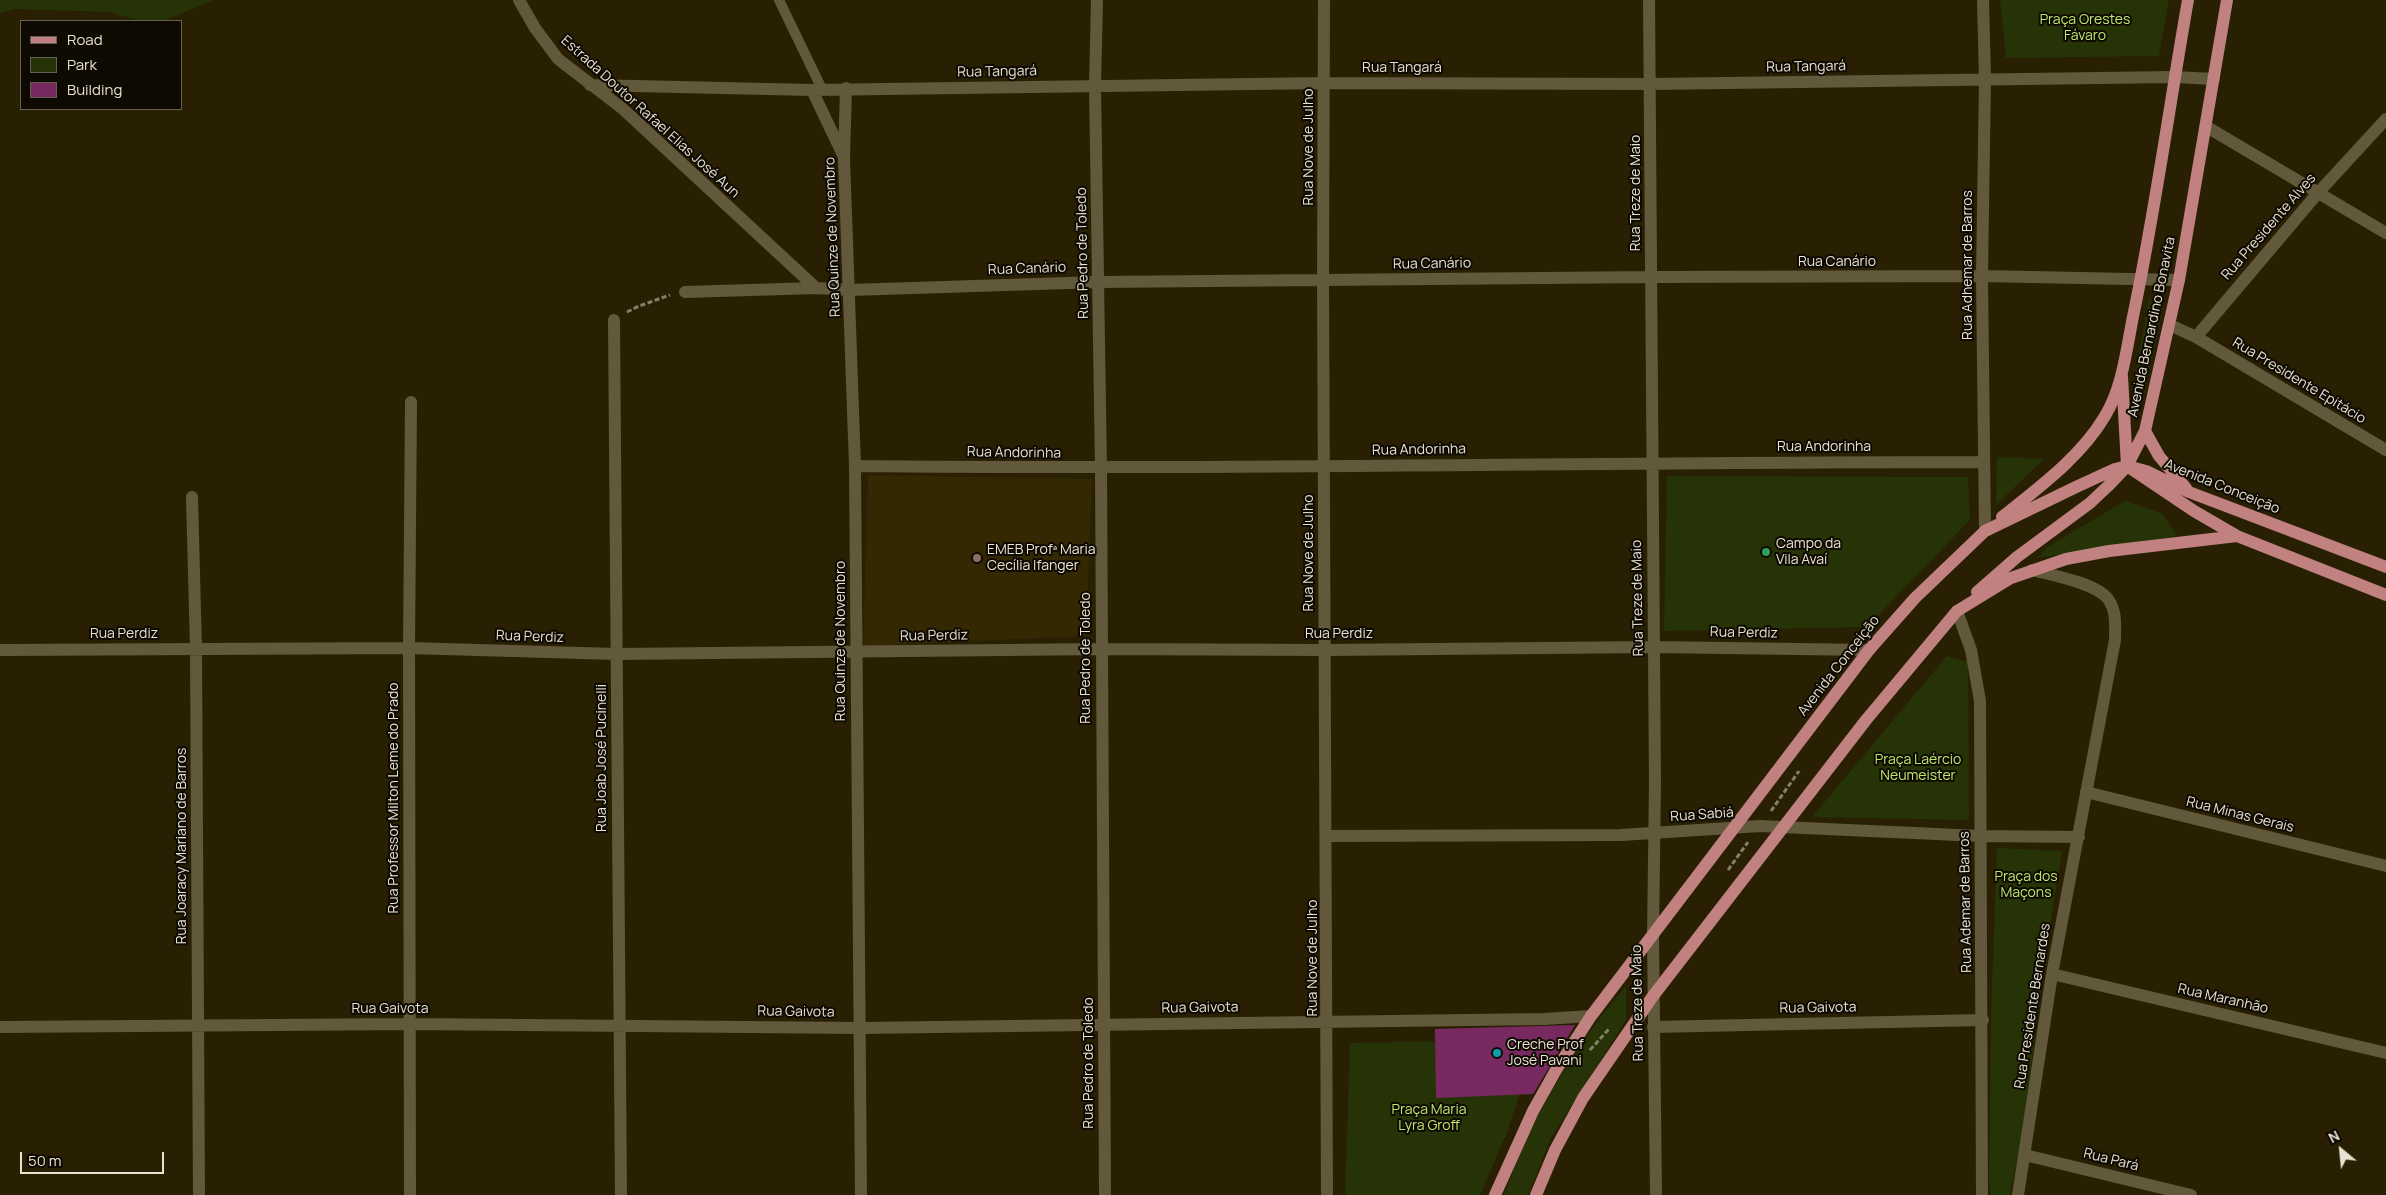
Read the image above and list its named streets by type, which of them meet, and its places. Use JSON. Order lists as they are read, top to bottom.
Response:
{
  "streets": {
    "main road": ["Avenida Bernardino Bonavita", "Avenida Conceição"],
    "street": [
      "Rua Tangará",
      "Estrada Doutor Rafael Elias José Aun",
      "Rua Nove de Julho",
      "Rua Treze de Maio",
      "Rua Presidente Alves",
      "Rua Quinze de Novembro",
      "Rua Pedro de Toledo",
      "Rua Canário",
      "Rua Adhemar de Barros",
      "Rua Presidente Epitácio",
      "Rua Andorinha",
      "Rua Perdiz",
      "Rua Joab José Pucinelli",
      "Rua Professor Milton Leme do Prado",
      "Rua Sabiá",
      "Rua Minas Gerais",
      "Rua Joaracy Mariano de Barros",
      "Rua Ademar de Barros",
      "Rua Maranhão",
      "Rua Presidente Bernardes",
      "Rua Gaivota",
      "Rua Pará"
    ]
  },
  "crossings": [
    ["Rua Tangará", "Estrada Doutor Rafael Elias José Aun"],
    ["Rua Tangará", "Rua Nove de Julho"],
    ["Rua Tangará", "Rua Treze de Maio"],
    ["Rua Tangará", "Rua Quinze de Novembro"],
    ["Rua Tangará", "Rua Pedro de Toledo"],
    ["Rua Tangará", "Rua Adhemar de Barros"],
    ["Rua Tangará", "Avenida Bernardino Bonavita"],
    ["Estrada Doutor Rafael Elias José Aun", "Rua Canário"],
    ["Rua Nove de Julho", "Rua Canário"],
    ["Rua Nove de Julho", "Rua Andorinha"],
    ["Rua Nove de Julho", "Rua Perdiz"],
    ["Rua Nove de Julho", "Rua Sabiá"],
    ["Rua Nove de Julho", "Rua Gaivota"],
    ["Rua Treze de Maio", "Rua Canário"],
    ["Rua Treze de Maio", "Rua Andorinha"],
    ["Rua Treze de Maio", "Avenida Conceição"],
    ["Rua Treze de Maio", "Rua Perdiz"],
    ["Rua Treze de Maio", "Rua Sabiá"],
    ["Rua Treze de Maio", "Rua Gaivota"],
    ["Rua Presidente Alves", "Rua Presidente Epitácio"],
    ["Rua Quinze de Novembro", "Rua Canário"],
    ["Rua Quinze de Novembro", "Rua Andorinha"],
    ["Rua Quinze de Novembro", "Rua Perdiz"],
    ["Rua Quinze de Novembro", "Rua Gaivota"],
    ["Rua Pedro de Toledo", "Rua Canário"],
    ["Rua Pedro de Toledo", "Rua Andorinha"],
    ["Rua Pedro de Toledo", "Rua Perdiz"],
    ["Rua Pedro de Toledo", "Rua Gaivota"],
    ["Rua Canário", "Rua Adhemar de Barros"],
    ["Rua Canário", "Avenida Bernardino Bonavita"],
    ["Rua Adhemar de Barros", "Avenida Bernardino Bonavita"],
    ["Rua Adhemar de Barros", "Rua Andorinha"],
    ["Rua Adhemar de Barros", "Avenida Conceição"],
    ["Avenida Bernardino Bonavita", "Avenida Conceição"],
    ["Avenida Bernardino Bonavita", "Rua Ademar de Barros"],
    ["Avenida Conceição", "Rua Perdiz"],
    ["Avenida Conceição", "Rua Sabiá"],
    ["Avenida Conceição", "Rua Gaivota"],
    ["Rua Perdiz", "Rua Joab José Pucinelli"],
    ["Rua Perdiz", "Rua Professor Milton Leme do Prado"],
    ["Rua Perdiz", "Rua Joaracy Mariano de Barros"],
    ["Rua Joab José Pucinelli", "Rua Gaivota"],
    ["Rua Professor Milton Leme do Prado", "Rua Gaivota"],
    ["Rua Sabiá", "Rua Ademar de Barros"],
    ["Rua Sabiá", "Rua Presidente Bernardes"],
    ["Rua Minas Gerais", "Rua Presidente Bernardes"],
    ["Rua Joaracy Mariano de Barros", "Rua Gaivota"],
    ["Rua Ademar de Barros", "Rua Gaivota"],
    ["Rua Maranhão", "Rua Presidente Bernardes"],
    ["Rua Presidente Bernardes", "Rua Pará"]
  ],
  "parks": [
    "Praça Orestes Fávaro",
    "Praça Laércio Neumeister",
    "Praça dos Maçons",
    "Praça Maria Lyra Groff"
  ],
  "places": ["Campo da Vila Avaí", "EMEB Profª Maria Cecília Ifanger", "Creche Prof José Pavani"],
  "legend": ["Road", "Park", "Building"],
  "scale_bar": "50 m",
  "north": "top left"
}
